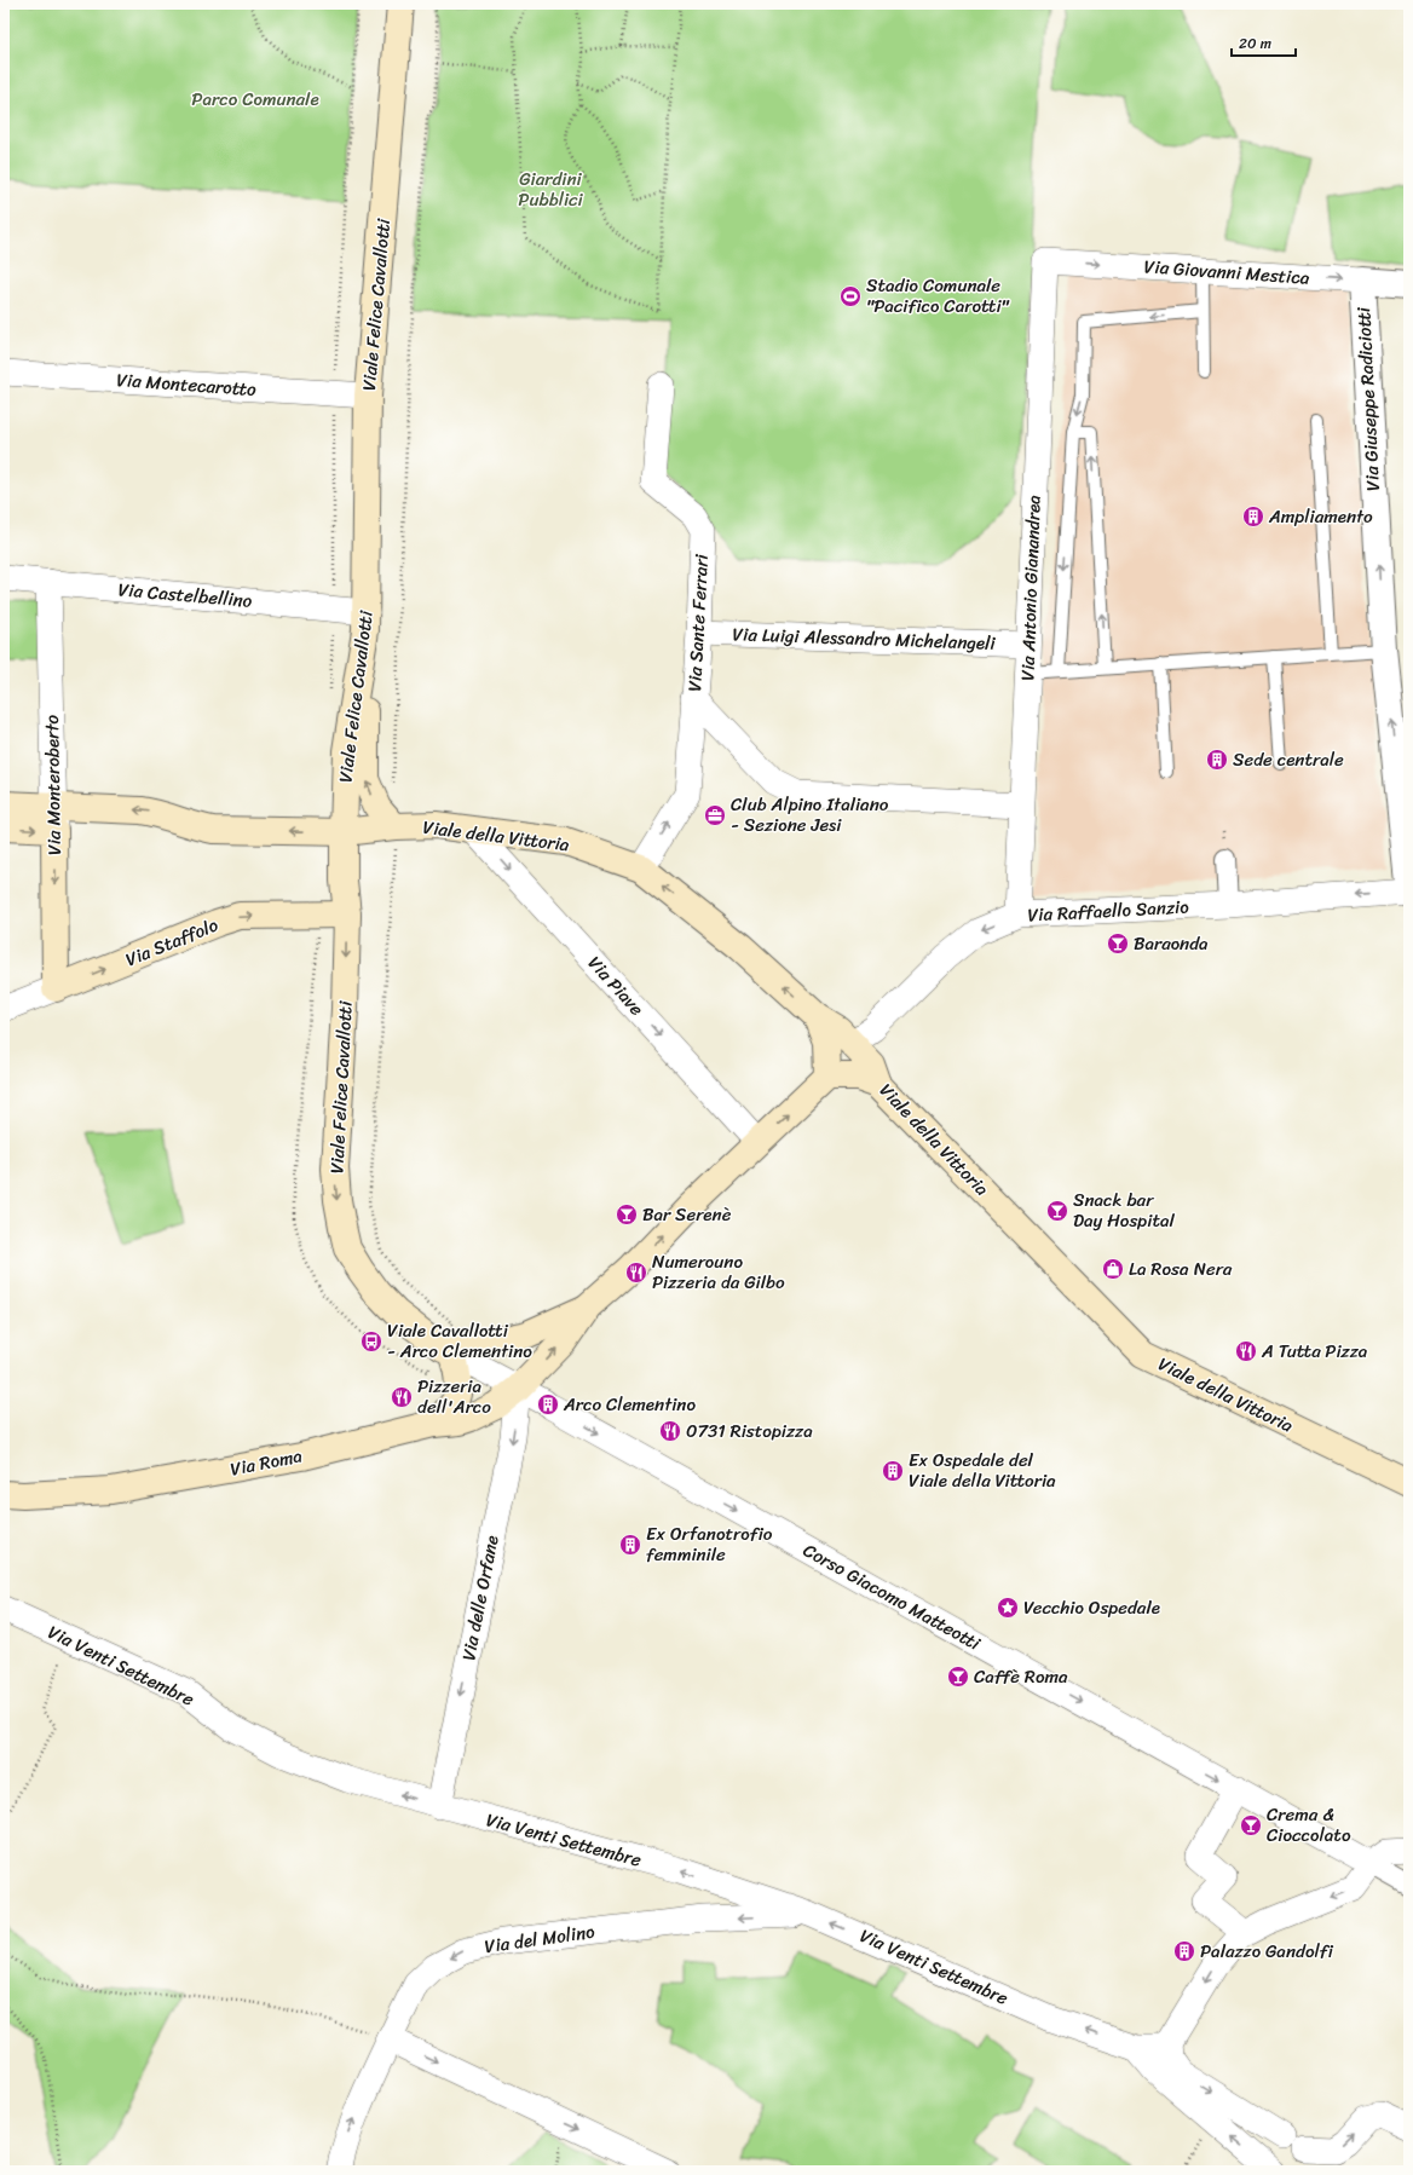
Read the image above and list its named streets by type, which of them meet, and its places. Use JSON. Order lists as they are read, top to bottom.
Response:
{
  "streets": {
    "main road": [
      "Viale Felice Cavallotti",
      "Via Monteroberto",
      "Viale della Vittoria",
      "Via Staffolo",
      "Via Roma"
    ],
    "street": [
      "Via Giovanni Mestica",
      "Via Montecarotto",
      "Via Giuseppe Radiciotti",
      "Via Antonio Gianandrea",
      "Via Castelbellino",
      "Via Sante Ferrari",
      "Via Luigi Alessandro Michelangeli",
      "Via Raffaello Sanzio",
      "Via Piave",
      "Corso Giacomo Matteotti",
      "Via delle Orfane",
      "Via Venti Settembre",
      "Via del Molino"
    ]
  },
  "crossings": [
    ["Via Giovanni Mestica", "Via Giuseppe Radiciotti"],
    ["Via Giovanni Mestica", "Via Antonio Gianandrea"],
    ["Viale Felice Cavallotti", "Via Montecarotto"],
    ["Viale Felice Cavallotti", "Via Castelbellino"],
    ["Viale Felice Cavallotti", "Viale della Vittoria"],
    ["Viale Felice Cavallotti", "Via Staffolo"],
    ["Viale Felice Cavallotti", "Via Roma"],
    ["Viale Felice Cavallotti", "Corso Giacomo Matteotti"],
    ["Viale Felice Cavallotti", "Via delle Orfane"],
    ["Via Giuseppe Radiciotti", "Via Raffaello Sanzio"],
    ["Via Antonio Gianandrea", "Via Luigi Alessandro Michelangeli"],
    ["Via Antonio Gianandrea", "Via Raffaello Sanzio"],
    ["Via Castelbellino", "Via Monteroberto"],
    ["Via Sante Ferrari", "Via Luigi Alessandro Michelangeli"],
    ["Via Sante Ferrari", "Viale della Vittoria"],
    ["Via Monteroberto", "Viale della Vittoria"],
    ["Via Monteroberto", "Via Staffolo"],
    ["Viale della Vittoria", "Via Raffaello Sanzio"],
    ["Viale della Vittoria", "Via Piave"],
    ["Via Roma", "Corso Giacomo Matteotti"],
    ["Via Roma", "Via delle Orfane"],
    ["Corso Giacomo Matteotti", "Via delle Orfane"],
    ["Via delle Orfane", "Via Venti Settembre"],
    ["Via Venti Settembre", "Via del Molino"]
  ],
  "one_way": [
    "Via Giovanni Mestica",
    "Via Giuseppe Radiciotti",
    "Via Monteroberto",
    "Via Raffaello Sanzio",
    "Via Staffolo",
    "Via Piave",
    "Corso Giacomo Matteotti",
    "Via delle Orfane",
    "Via Venti Settembre"
  ],
  "parks": ["Parco Comunale", "Giardini Pubblici"],
  "places": {
    "sports": ["Stadio Comunale \"Pacifico Carotti\""],
    "building": [
      "Ampliamento",
      "Sede centrale",
      "Arco Clementino",
      "Ex Ospedale del Viale della Vittoria",
      "Ex Orfanotrofio femminile",
      "Palazzo Gandolfi"
    ],
    "office": ["Club Alpino Italiano - Sezione Jesi"],
    "bar": [
      "Baraonda",
      "Snack bar Day Hospital",
      "Bar Serenè",
      "Caffè Roma",
      "Crema & Cioccolato"
    ],
    "shop": ["La Rosa Nera"],
    "restaurant": [
      "Numerouno Pizzeria da Gilbo",
      "A Tutta Pizza",
      "Pizzeria dell'Arco",
      "0731 Ristopizza"
    ],
    "bus stop": ["Viale Cavallotti - Arco Clementino"],
    "place": ["Vecchio Ospedale"]
  },
  "scale_bar": "20 m"
}
